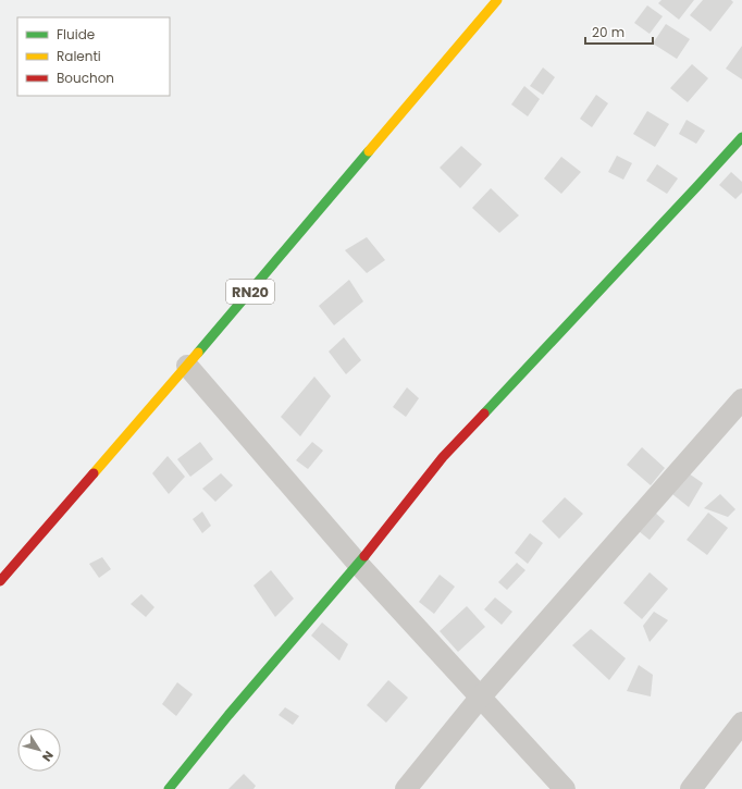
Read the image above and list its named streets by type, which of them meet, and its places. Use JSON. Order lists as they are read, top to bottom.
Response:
{
  "streets": {
    "street": ["RN20"]
  },
  "legend": ["Fluide", "Ralenti", "Bouchon"],
  "scale_bar": "20 m",
  "north": "bottom right"
}
